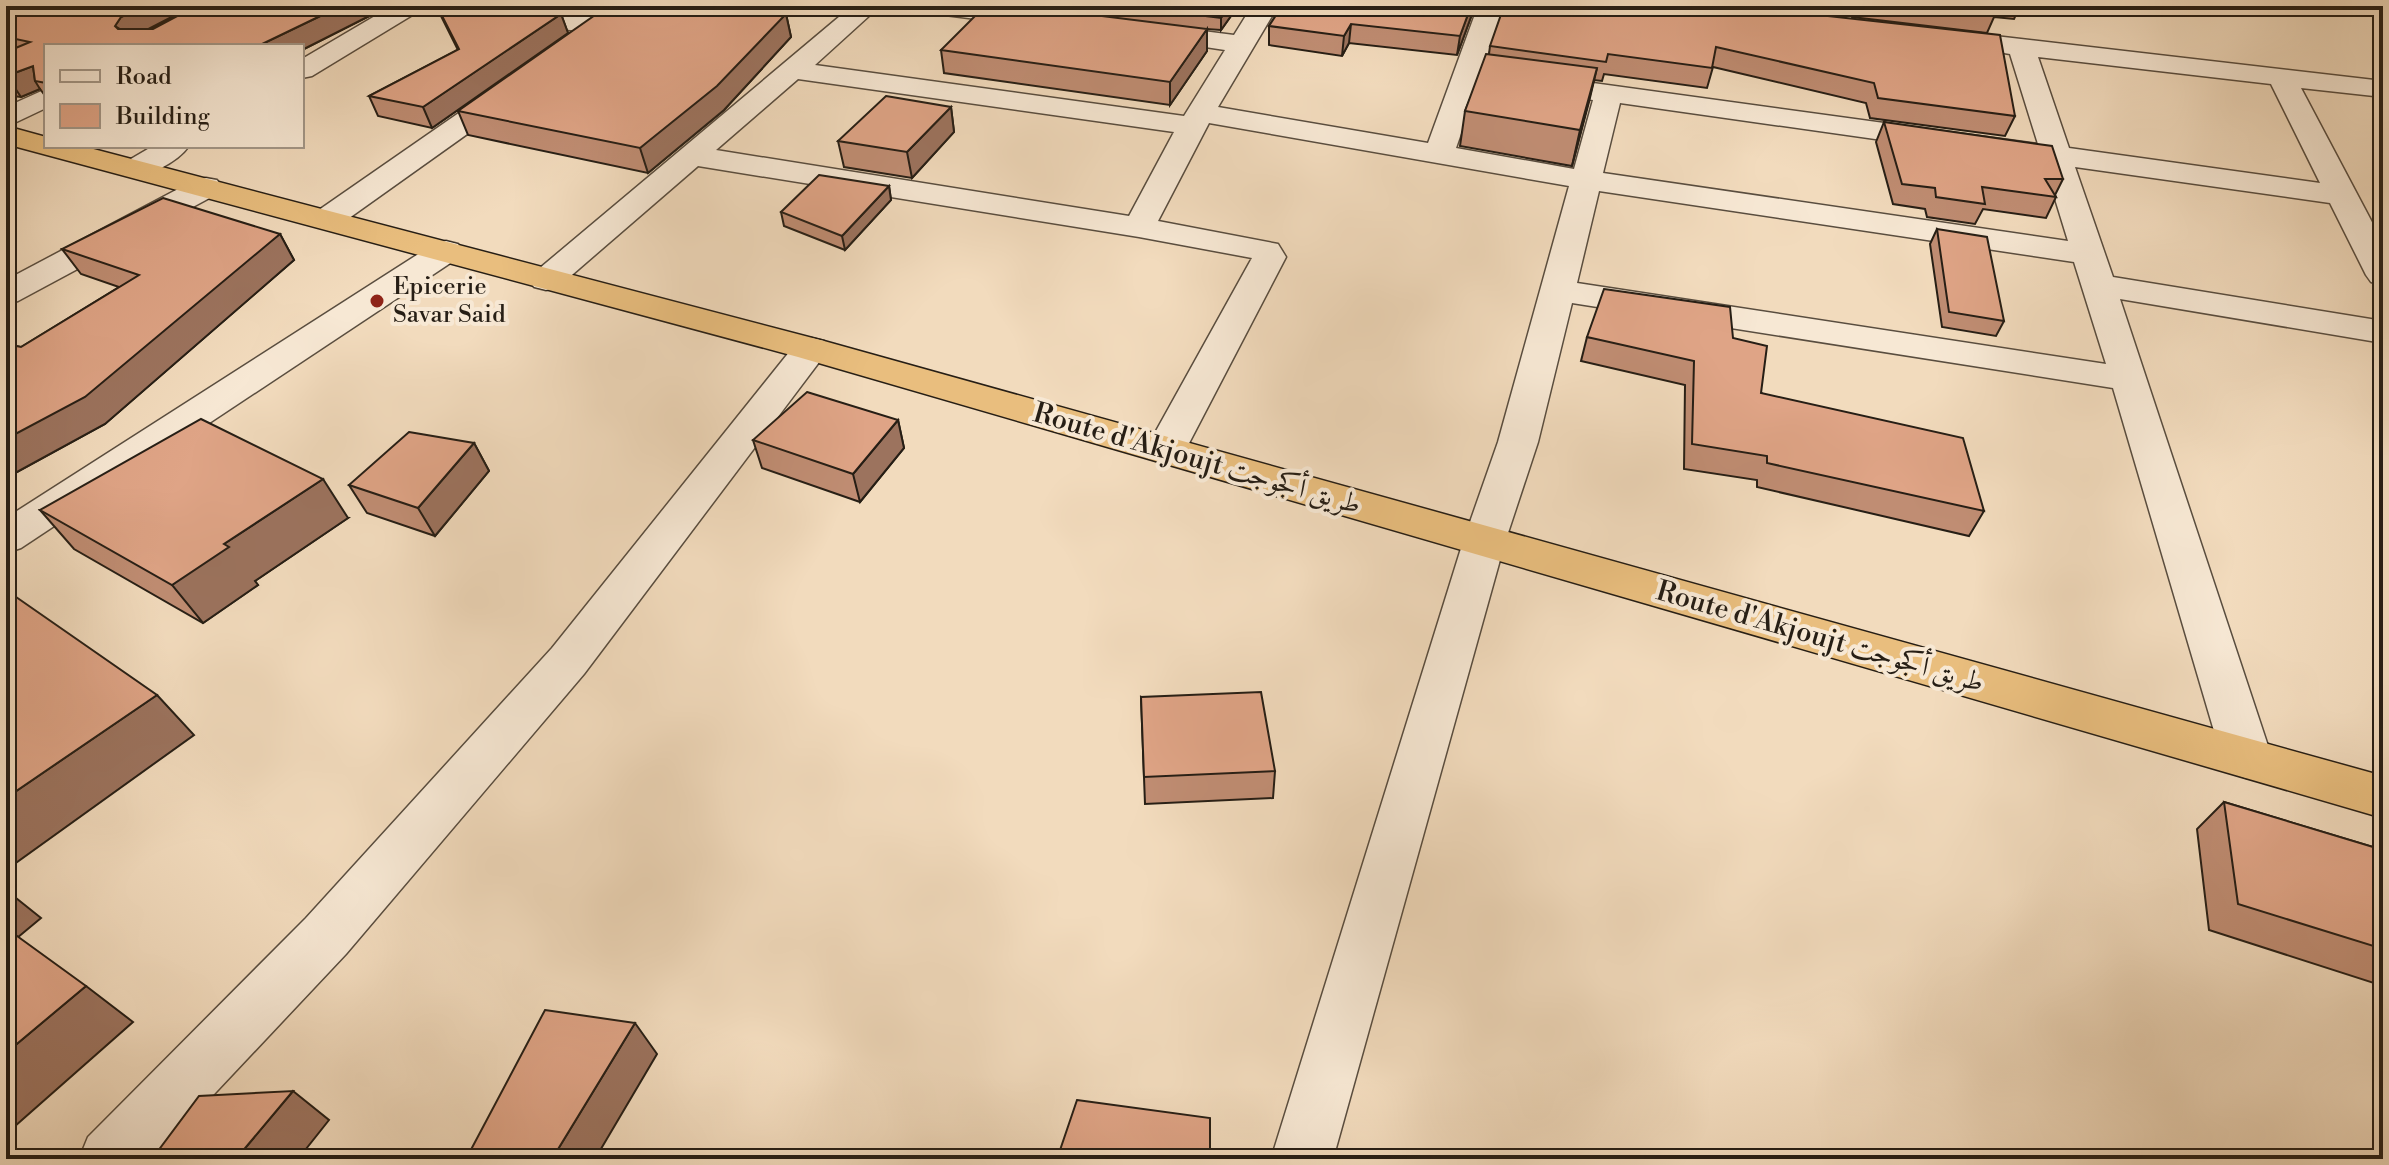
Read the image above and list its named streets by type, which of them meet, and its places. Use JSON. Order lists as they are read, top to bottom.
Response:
{
  "streets": {
    "highway": ["Route d'Akjoujt طريق أكجوجت"]
  },
  "places": ["Epicerie Savar Said"],
  "legend": ["Road", "Building"]
}
